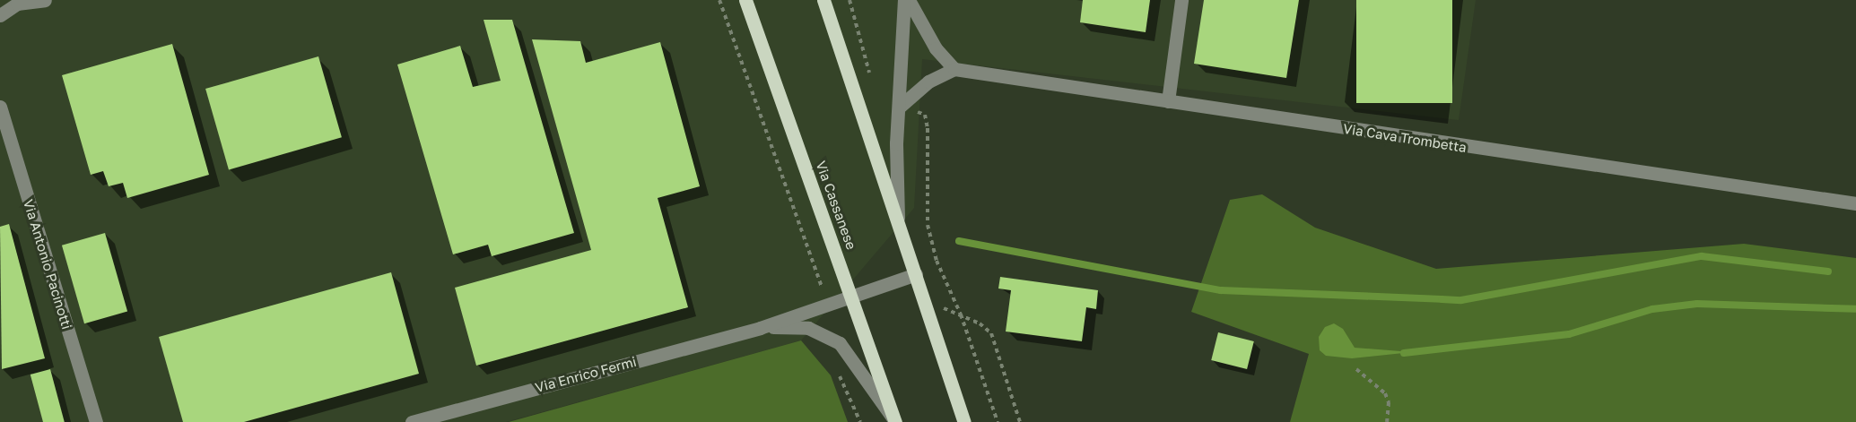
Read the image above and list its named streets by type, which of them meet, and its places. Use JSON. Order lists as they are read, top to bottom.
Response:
{
  "streets": {
    "main road": ["Via Cassanese"],
    "street": ["Via Cava Trombetta", "Via Antonio Pacinotti", "Via Enrico Fermi"]
  },
  "crossings": [
    ["Via Cassanese", "Via Enrico Fermi"]
  ]
}
